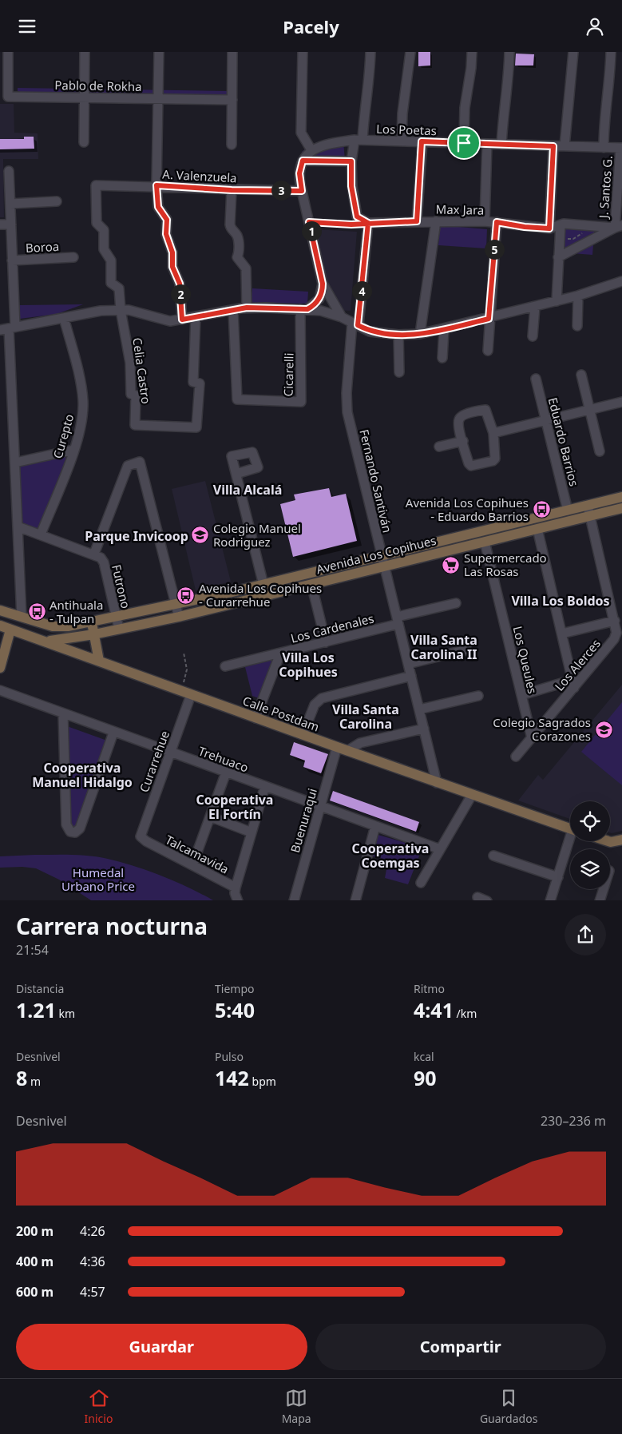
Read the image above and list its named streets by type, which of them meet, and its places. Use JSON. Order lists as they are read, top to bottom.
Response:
{
  "streets": {
    "main road": ["Avenida Los Copihues", "Calle Postdam"],
    "street": [
      "Pablo de Rokha",
      "Los Poetas",
      "A. Valenzuela",
      "J. Santos G.",
      "Max Jara",
      "Boroa",
      "Celia Castro",
      "Cicarelli",
      "Curepto",
      "Eduardo Barrios",
      "Fernando Santiván",
      "Futrono",
      "Los Cardenales",
      "Los Queules",
      "Los Alerces",
      "Trehuaco",
      "Curarrehue",
      "Buenuraqui",
      "Talcamavida"
    ]
  },
  "crossings": [
    ["Los Poetas", "J. Santos G."],
    ["A. Valenzuela", "Celia Castro"],
    ["J. Santos G.", "Max Jara"],
    ["Max Jara", "Fernando Santiván"],
    ["Eduardo Barrios", "Avenida Los Copihues"],
    ["Fernando Santiván", "Avenida Los Copihues"],
    ["Fernando Santiván", "Los Cardenales"],
    ["Fernando Santiván", "Calle Postdam"],
    ["Avenida Los Copihues", "Futrono"],
    ["Avenida Los Copihues", "Los Queules"],
    ["Avenida Los Copihues", "Los Alerces"],
    ["Avenida Los Copihues", "Calle Postdam"],
    ["Los Queules", "Los Alerces"],
    ["Calle Postdam", "Curarrehue"],
    ["Calle Postdam", "Buenuraqui"],
    ["Trehuaco", "Curarrehue"],
    ["Trehuaco", "Buenuraqui"],
    ["Trehuaco", "Talcamavida"],
    ["Curarrehue", "Talcamavida"]
  ],
  "districts": [
    "Villa Alcalá",
    "Parque Invicoop",
    "Villa Los Boldos",
    "Villa Santa Carolina II",
    "Villa Los Copihues",
    "Villa Santa Carolina",
    "Cooperativa Manuel Hidalgo",
    "Cooperativa El Fortín",
    "Cooperativa Coemgas"
  ],
  "parks": ["Humedal Urbano Price"],
  "places": {
    "bus stop": ["Avenida Los Copihues - Eduardo Barrios", "Avenida Los Copihues - Curarrehue", "Antihuala - Tulpan"],
    "school or university": ["Colegio Manuel Rodriguez", "Colegio Sagrados Corazones"],
    "supermarket": ["Supermercado Las Rosas"]
  },
  "page": {
    "header": "Pacely",
    "pins": [
      "3",
      "1",
      "5",
      "4",
      "2"
    ],
    "heading": ["Carrera nocturna", "21:54"],
    "stats": [
      ["Distancia", "1.21 km"],
      ["Tiempo", "5:40"],
      ["Ritmo", "4:41 /km"],
      ["Desnivel", "8 m"],
      ["Pulso", "142 bpm"],
      ["kcal", "90"]
    ],
    "chart": ["Desnivel", "230–236 m"],
    "list": [
      {
        "name": "200 m",
        "note": "4:26"
      },
      {
        "name": "400 m",
        "note": "4:36"
      },
      {
        "name": "600 m",
        "note": "4:57"
      }
    ],
    "buttons": ["Guardar", "Compartir"],
    "tabs": ["Inicio", "Mapa", "Guardados"]
  }
}
